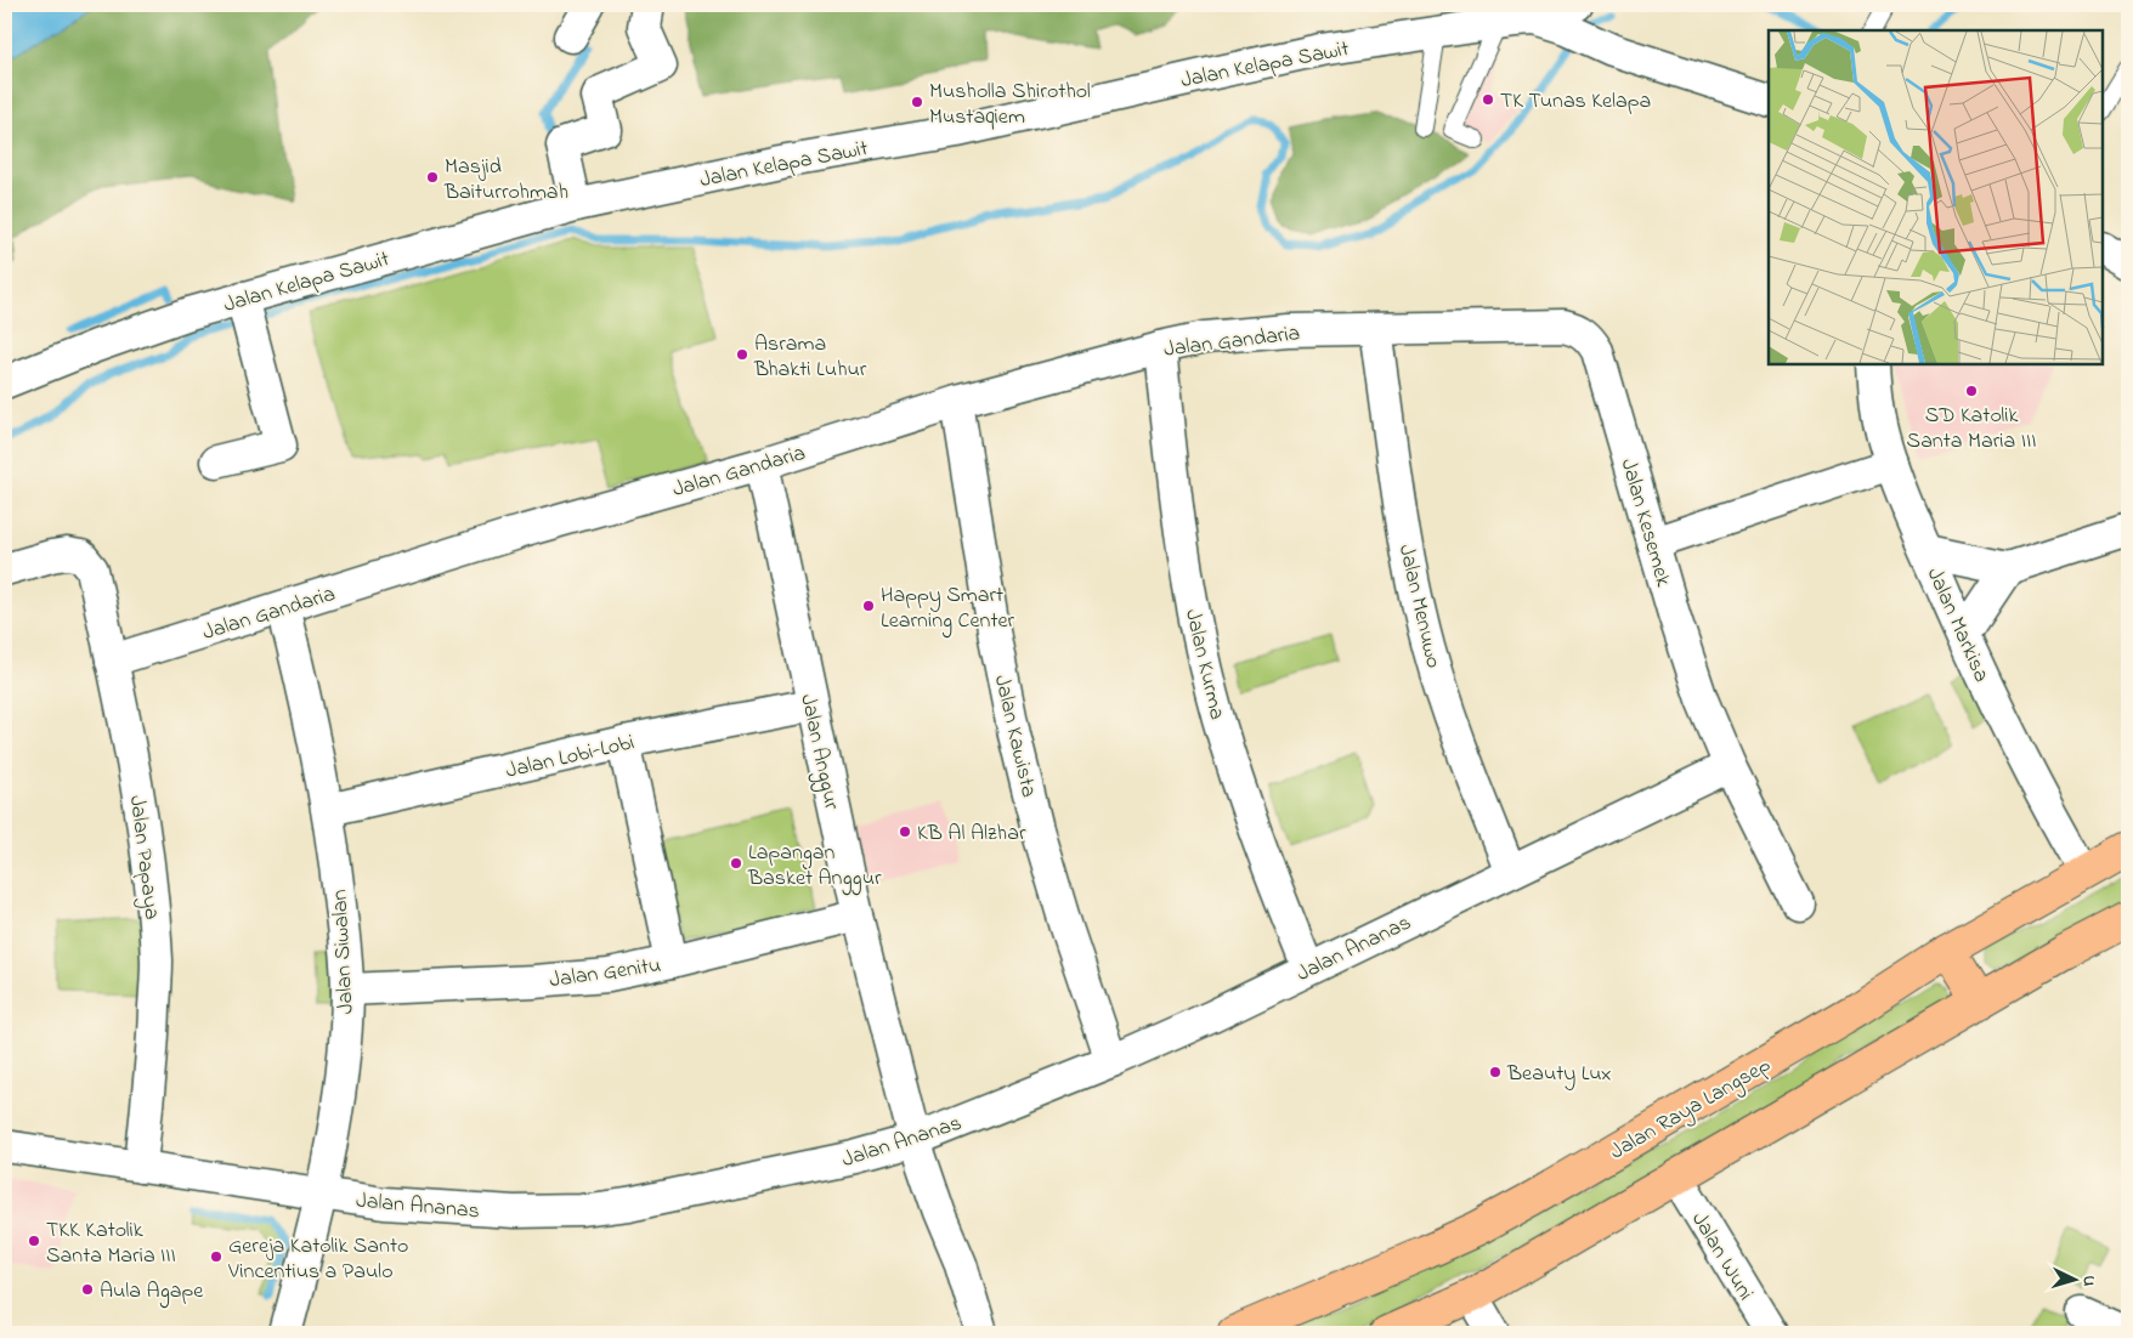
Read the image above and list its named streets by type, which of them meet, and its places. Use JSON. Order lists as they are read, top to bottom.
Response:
{
  "streets": {
    "main road": ["Jalan Raya Langsep"],
    "street": [
      "Jalan Kelapa Sawit",
      "Jalan Gandaria",
      "Jalan Kesemek",
      "Jalan Menuwo",
      "Jalan Markisa",
      "Jalan Kurma",
      "Jalan Kawista",
      "Jalan Anggur",
      "Jalan Lobi-Lobi",
      "Jalan Papaya",
      "Jalan Ananas",
      "Jalan Siwalan",
      "Jalan Genitu",
      "Jalan Wuni"
    ]
  },
  "crossings": [
    ["Jalan Gandaria", "Jalan Kesemek"],
    ["Jalan Gandaria", "Jalan Menuwo"],
    ["Jalan Gandaria", "Jalan Kurma"],
    ["Jalan Gandaria", "Jalan Kawista"],
    ["Jalan Gandaria", "Jalan Anggur"],
    ["Jalan Gandaria", "Jalan Papaya"],
    ["Jalan Gandaria", "Jalan Siwalan"],
    ["Jalan Kesemek", "Jalan Menuwo"],
    ["Jalan Kesemek", "Jalan Ananas"],
    ["Jalan Menuwo", "Jalan Ananas"],
    ["Jalan Markisa", "Jalan Raya Langsep"],
    ["Jalan Kurma", "Jalan Ananas"],
    ["Jalan Kawista", "Jalan Ananas"],
    ["Jalan Anggur", "Jalan Lobi-Lobi"],
    ["Jalan Anggur", "Jalan Ananas"],
    ["Jalan Anggur", "Jalan Genitu"],
    ["Jalan Lobi-Lobi", "Jalan Siwalan"],
    ["Jalan Papaya", "Jalan Ananas"],
    ["Jalan Ananas", "Jalan Siwalan"],
    ["Jalan Siwalan", "Jalan Genitu"]
  ],
  "places": [
    "TK Tunas Kelapa",
    "Musholla Shirothol Mustaqiem",
    "Masjid Baiturrohmah",
    "Asrama Bhakti Luhur",
    "SD Katolik Santa Maria III",
    "Happy Smart Learning Center",
    "KB Al Alzhar",
    "Lapangan Basket Anggur",
    "Beauty Lux",
    "TKK Katolik Santa Maria III",
    "Gereja Katolik Santo Vincentius a Paulo",
    "Aula Agape"
  ],
  "north": "right"
}
